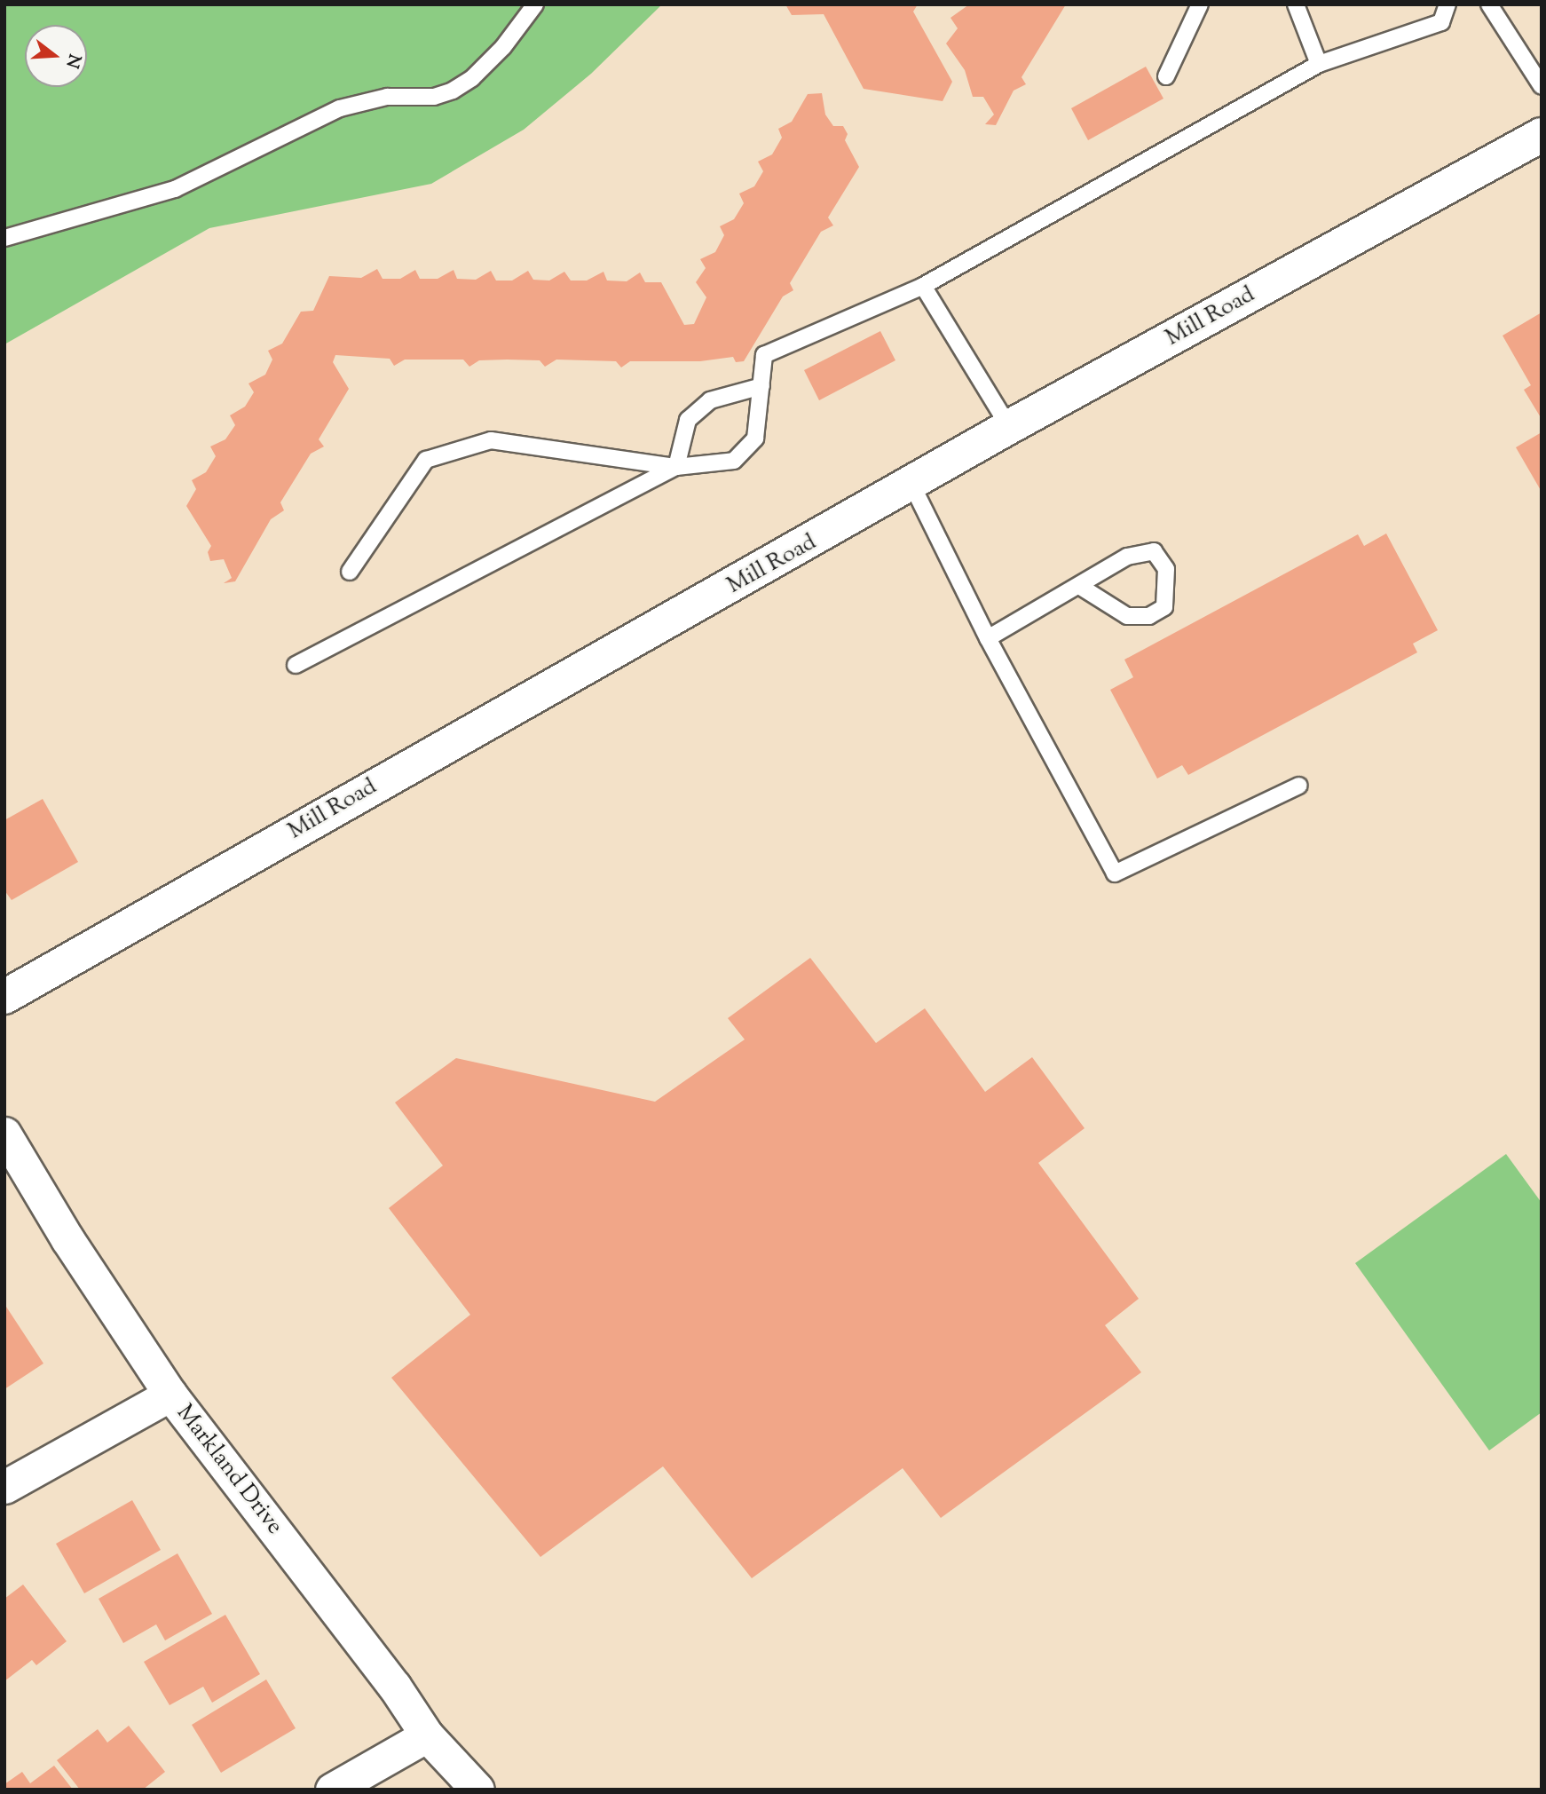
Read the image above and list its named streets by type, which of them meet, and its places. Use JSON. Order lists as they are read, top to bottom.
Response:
{
  "streets": {
    "street": ["Mill Road", "Markland Drive"]
  },
  "north": "right"
}
